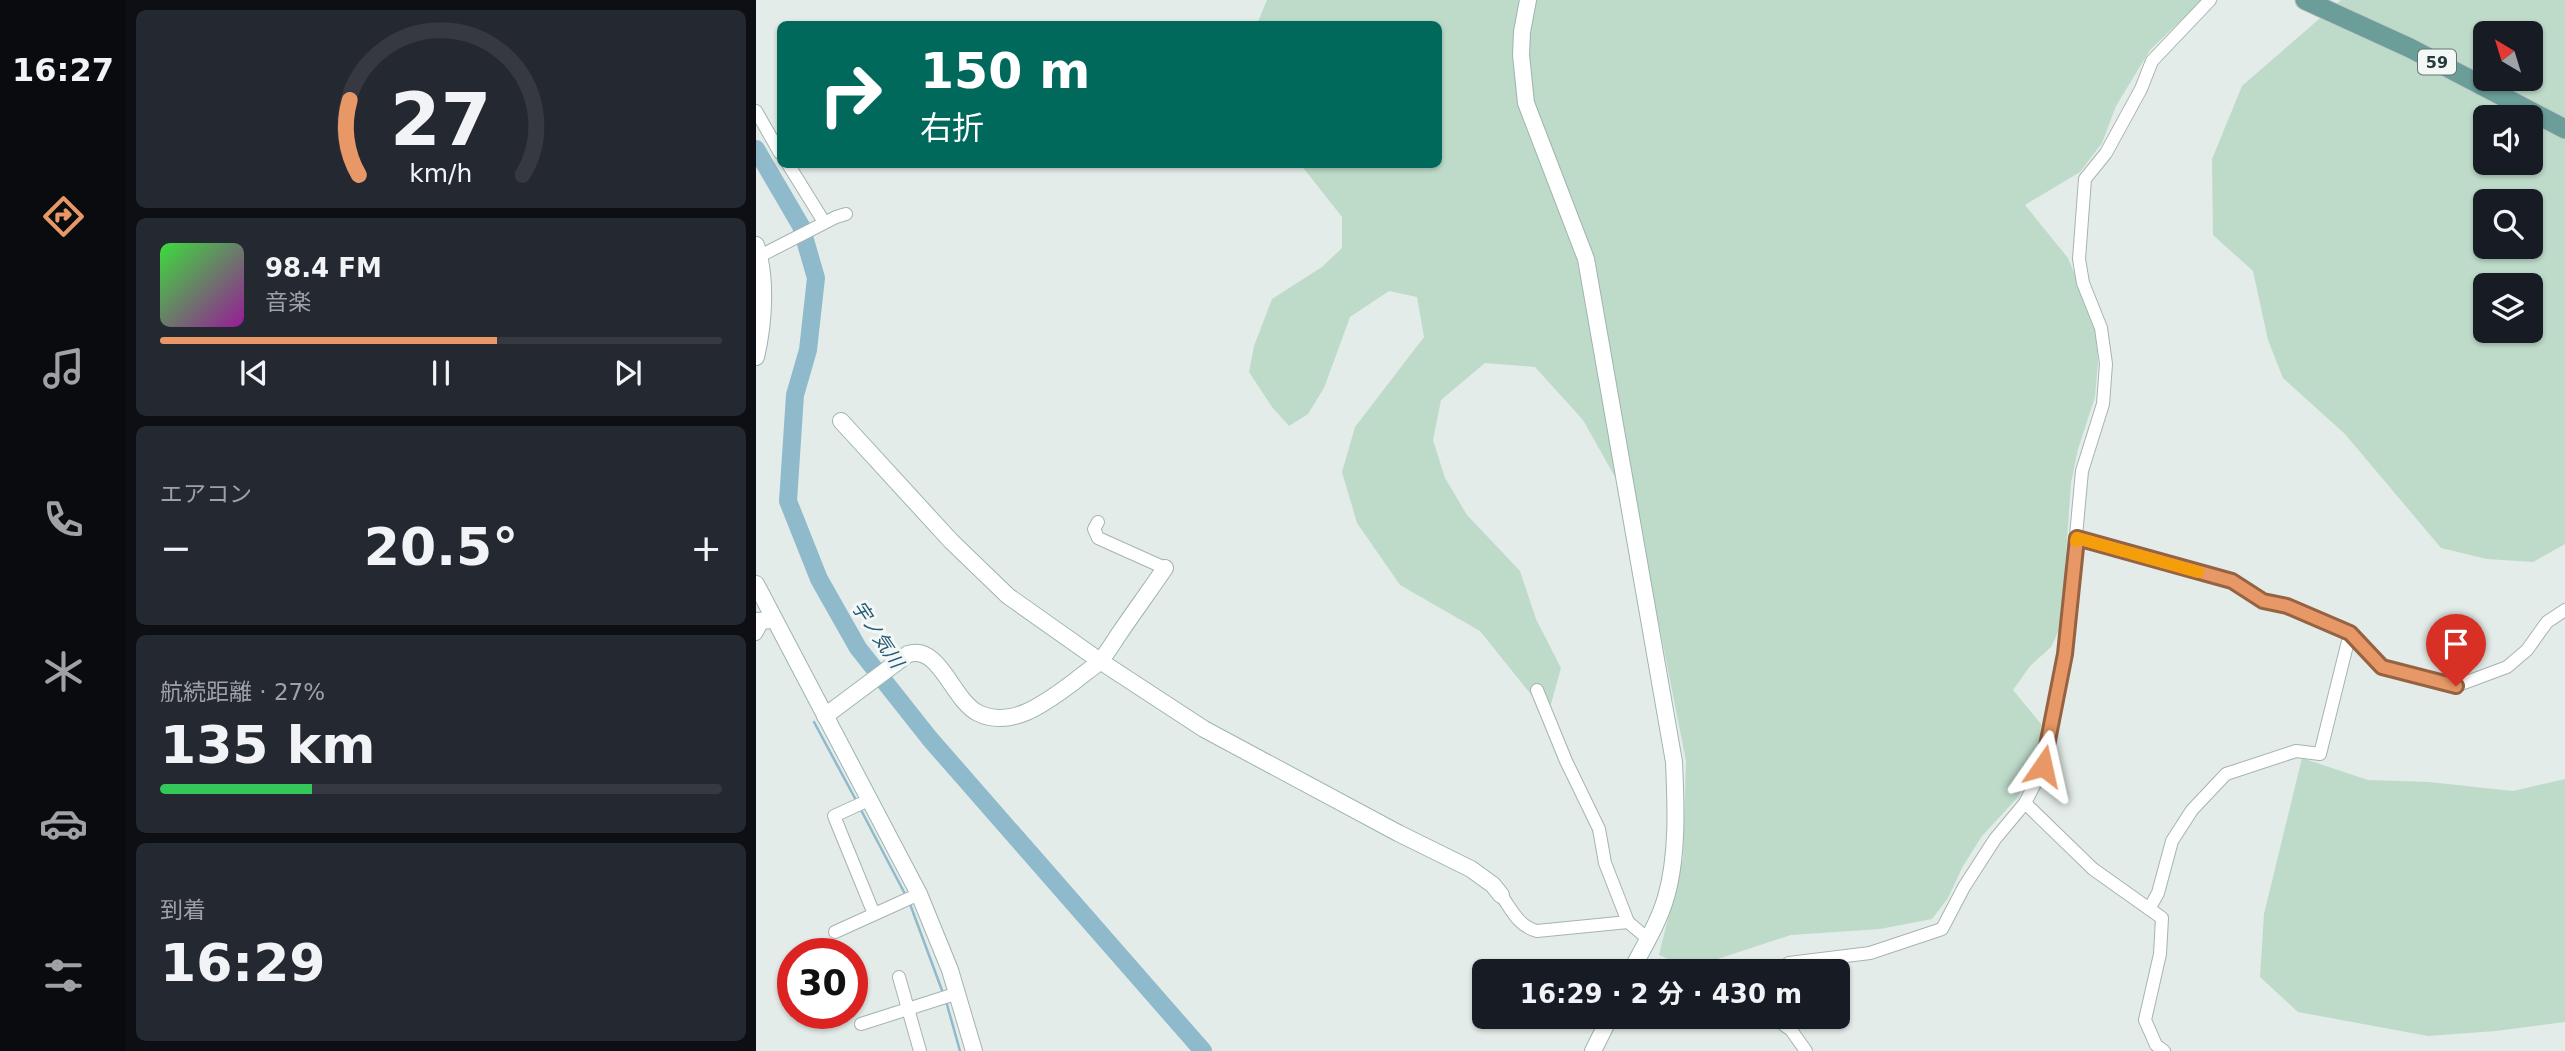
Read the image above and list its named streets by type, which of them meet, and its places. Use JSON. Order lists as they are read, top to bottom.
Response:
{
  "streets": {
    "main road": ["59"]
  },
  "water": ["宇ノ気川"],
  "north": "top left",
  "page": {
    "tabs": "16:27",
    "turn": ["150 m", "右折"],
    "song": ["98.4 FM", "音楽"],
    "tile": [
      "エアコン",
      ["航続距離 · 27%", "135 km"],
      ["到着", "16:29"]
    ],
    "heat": ["−", "20.5°", "+"],
    "limit": "30",
    "trip": "16:29 · 2 分 · 430 m",
    "gauge": ["27", "km/h"]
  }
}
